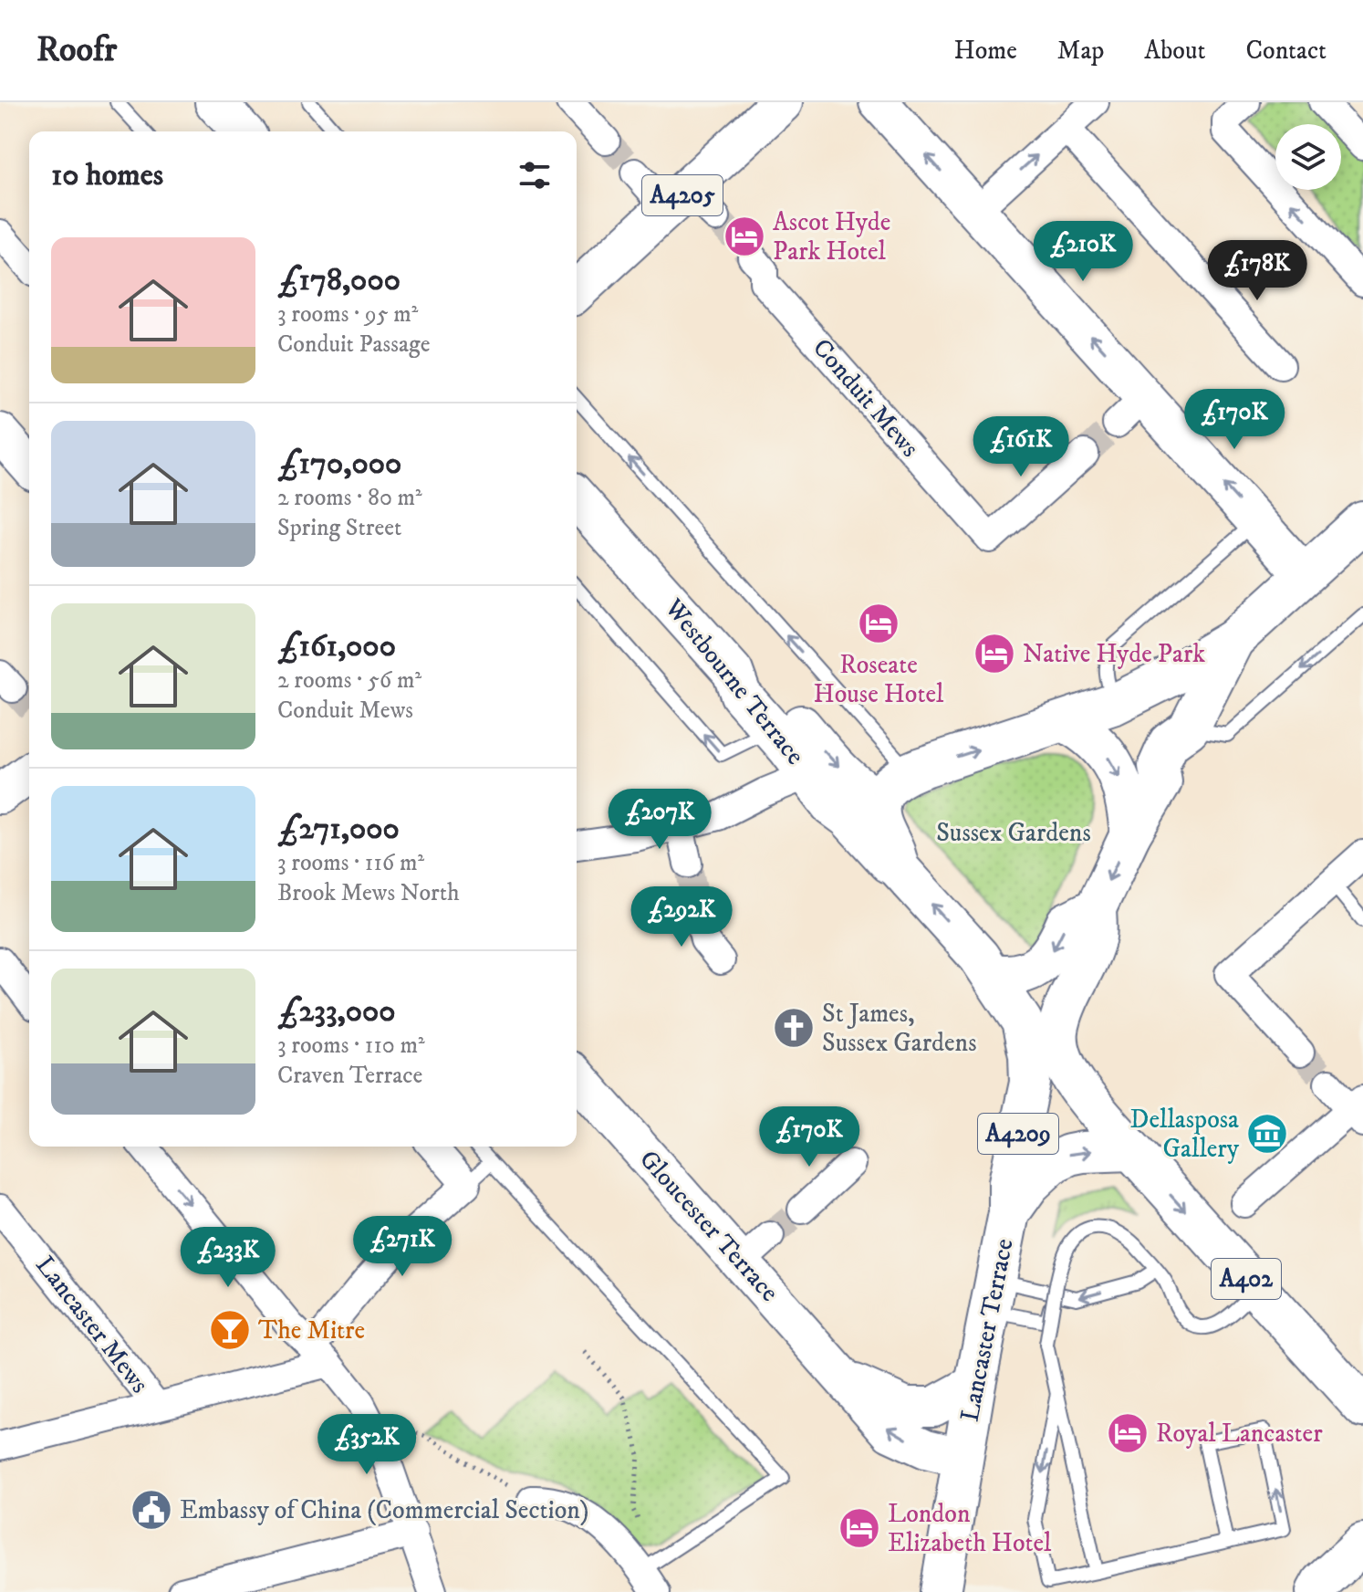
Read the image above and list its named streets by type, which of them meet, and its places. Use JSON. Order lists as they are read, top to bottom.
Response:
{
  "streets": {
    "main road": [
      "A4205",
      "Westbourne Terrace",
      "A4209",
      "A402",
      "Lancaster Terrace"
    ],
    "street": ["Conduit Mews", "Gloucester Terrace", "Lancaster Mews"]
  },
  "crossings": [
    ["Westbourne Terrace", "A4209"],
    ["A4209", "A402"],
    ["A4209", "Lancaster Terrace"],
    ["Gloucester Terrace", "Lancaster Terrace"],
    ["A402", "Lancaster Terrace"]
  ],
  "parks": ["Sussex Gardens"],
  "places": {
    "hotel": [
      "Ascot Hyde Park Hotel",
      "Roseate House Hotel",
      "Native Hyde Park",
      "Royal Lancaster",
      "London Elizabeth Hotel"
    ],
    "church": ["St James, Sussex Gardens"],
    "museum": ["Dellasposa Gallery"],
    "bar": ["The Mitre"],
    "public building": ["Embassy of China (Commercial Section)"]
  },
  "page": {
    "header": "Roofr",
    "nav": [
      "Home",
      "Map",
      "About",
      "Contact"
    ],
    "heading": "10 homes",
    "list": [
      {
        "name": "£178,000",
        "note": "3 rooms · 95 m² · Conduit Passage"
      },
      {
        "name": "£170,000",
        "note": "2 rooms · 80 m² · Spring Street"
      },
      {
        "name": "£161,000",
        "note": "2 rooms · 56 m² · Conduit Mews"
      },
      {
        "name": "£271,000",
        "note": "3 rooms · 116 m² · Brook Mews North"
      },
      {
        "name": "£233,000",
        "note": "3 rooms · 110 m² · Craven Terrace"
      }
    ],
    "price": [
      "£210K",
      "£178K",
      "£170K",
      "£161K",
      "£207K",
      "£292K",
      "£170K",
      "£271K",
      "£233K",
      "£352K"
    ]
  }
}
